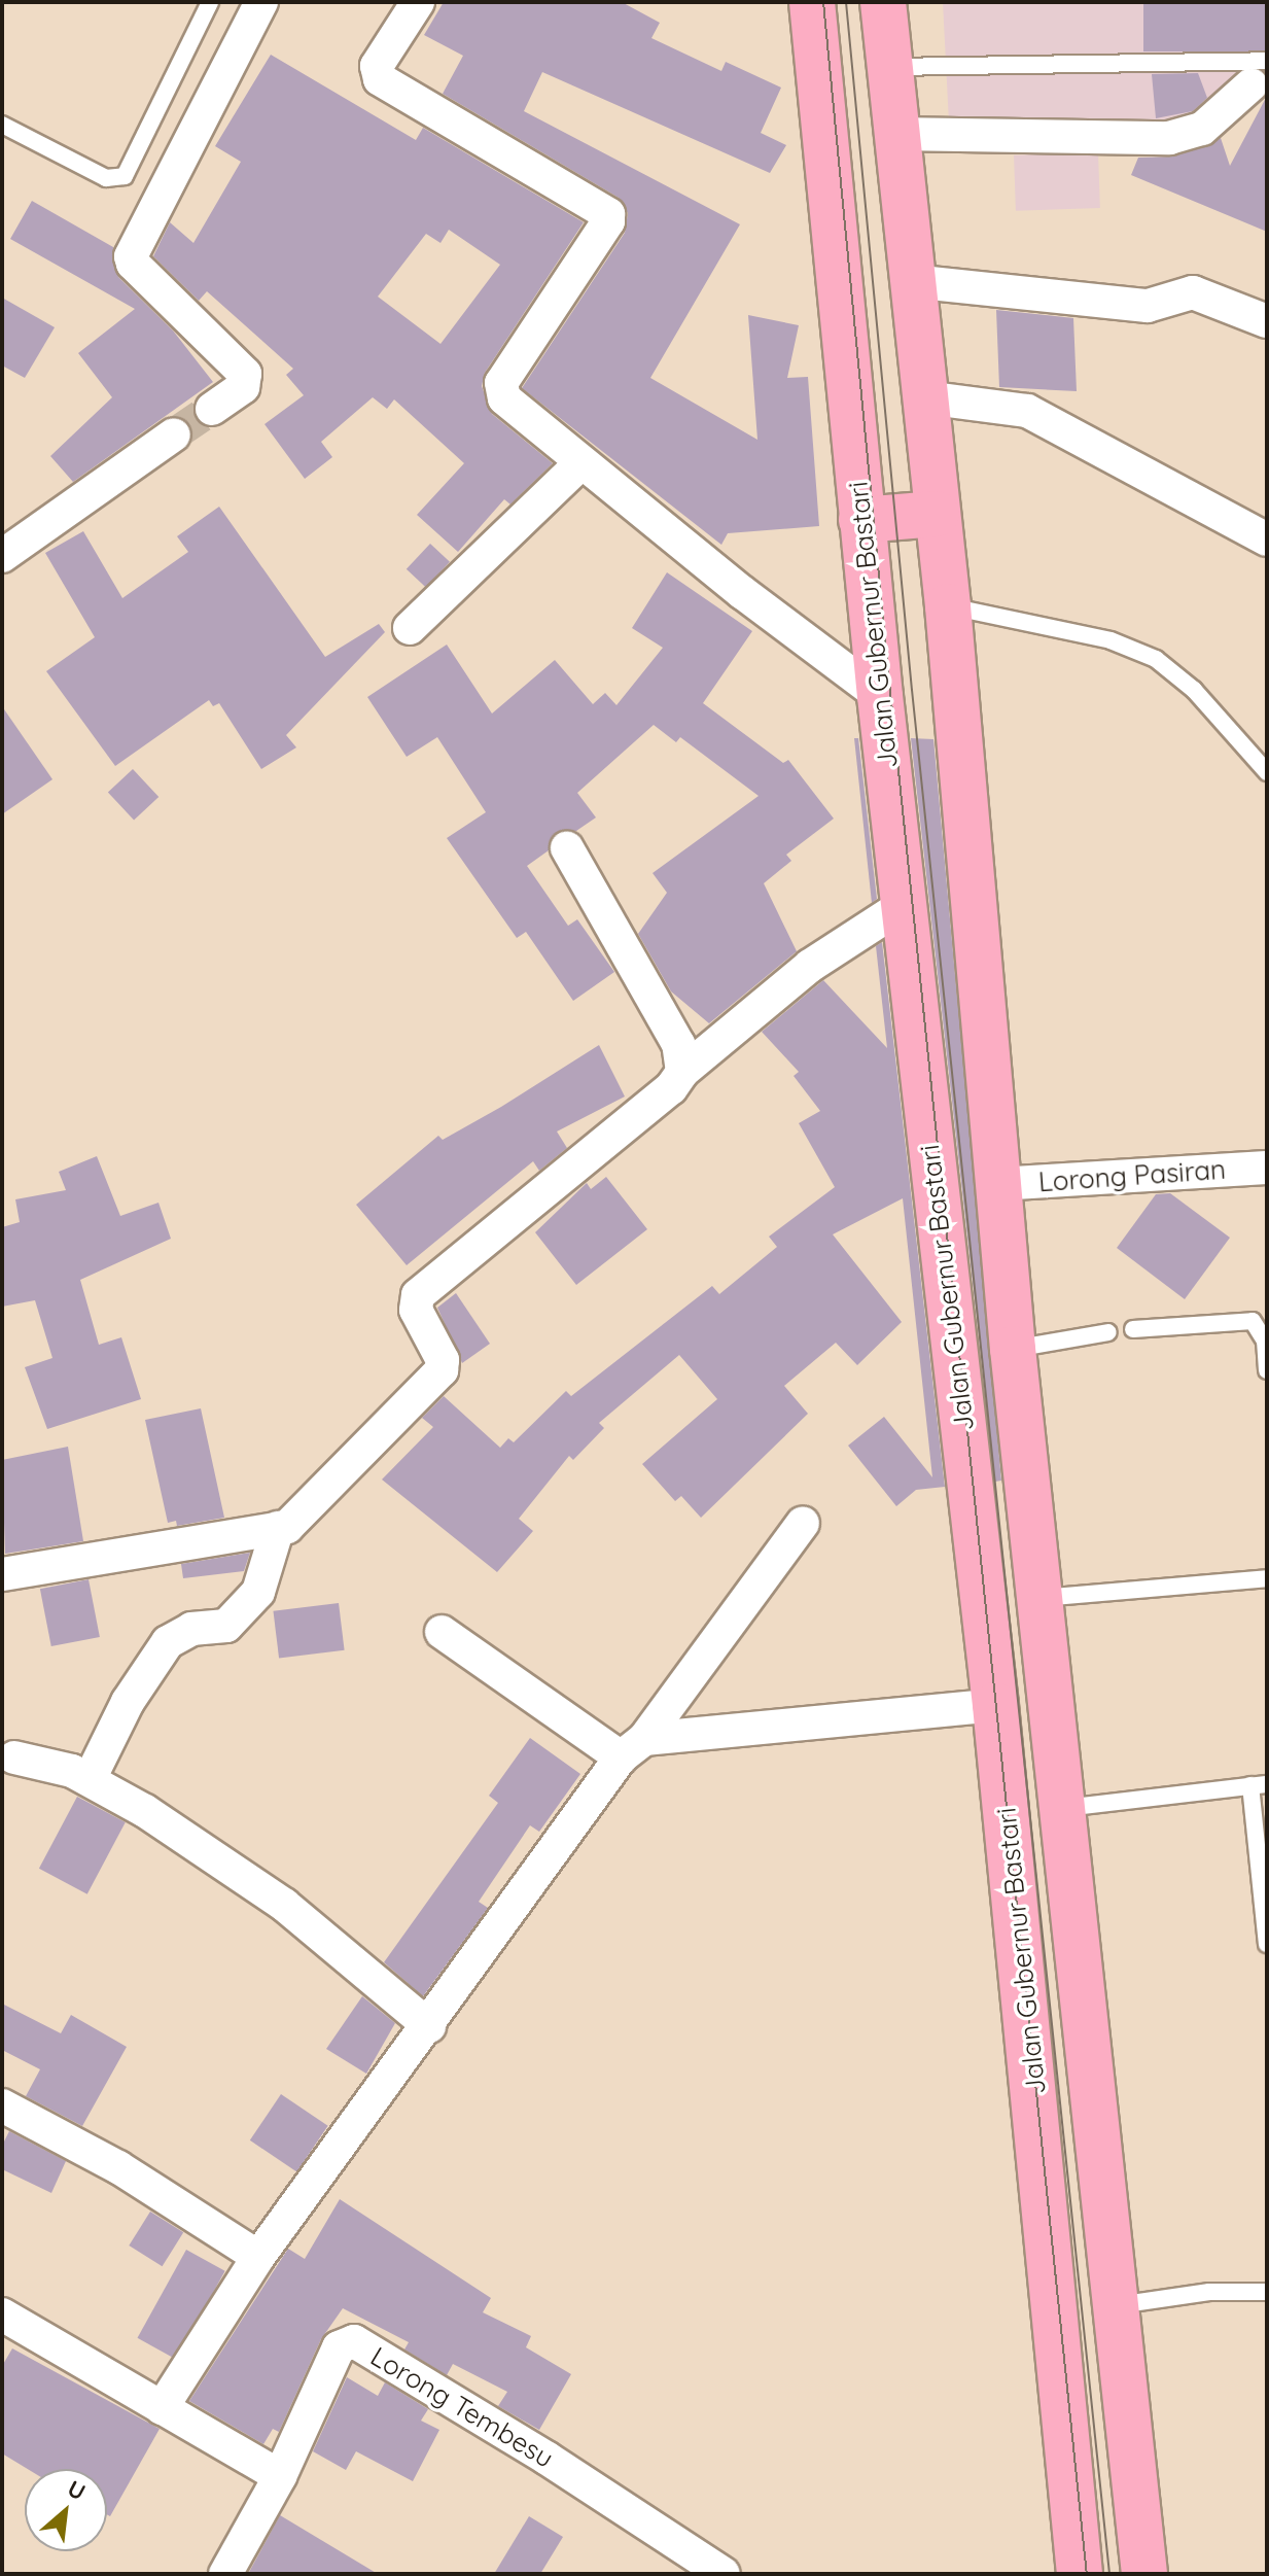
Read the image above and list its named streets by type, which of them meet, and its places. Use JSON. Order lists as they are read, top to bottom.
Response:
{
  "streets": {
    "highway": ["Jalan Gubernur Bastari"],
    "street": ["Lorong Pasiran", "Lorong Tembesu"]
  },
  "crossings": [
    ["Jalan Gubernur Bastari", "Lorong Pasiran"]
  ],
  "north": "top right"
}
